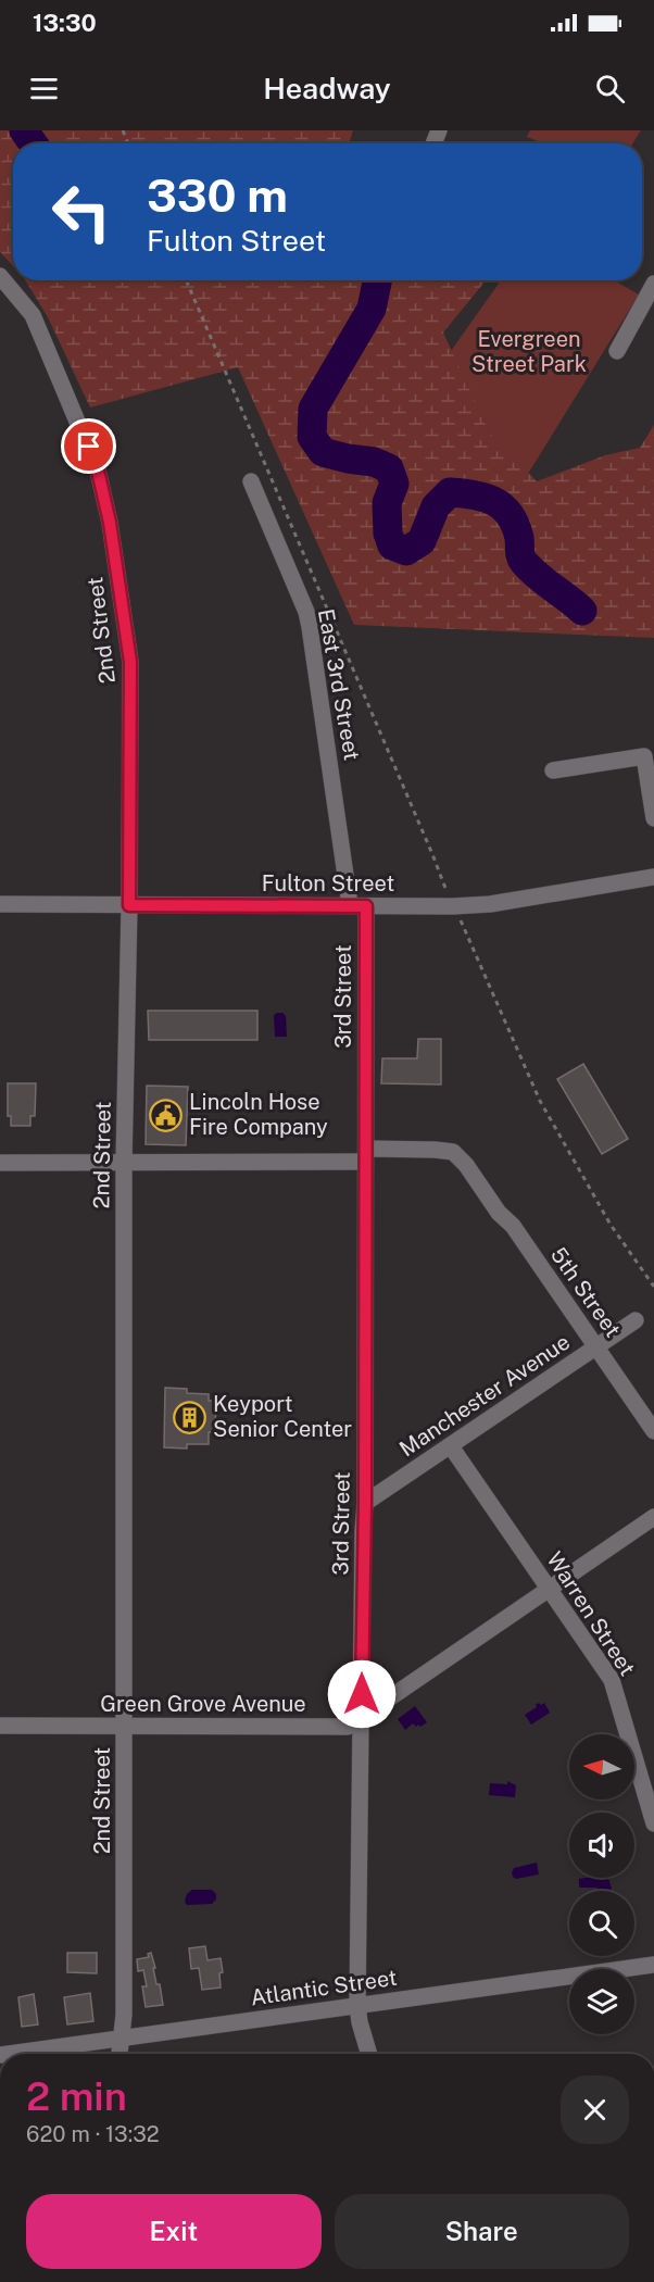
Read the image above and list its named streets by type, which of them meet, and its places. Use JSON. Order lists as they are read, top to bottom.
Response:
{
  "streets": {
    "street": [
      "2nd Street",
      "East 3rd Street",
      "Fulton Street",
      "3rd Street",
      "5th Street",
      "Manchester Avenue",
      "Warren Street",
      "Green Grove Avenue",
      "Atlantic Street"
    ]
  },
  "crossings": [
    ["2nd Street", "Fulton Street"],
    ["2nd Street", "5th Street"],
    ["2nd Street", "Green Grove Avenue"],
    ["2nd Street", "Atlantic Street"],
    ["East 3rd Street", "Fulton Street"],
    ["East 3rd Street", "3rd Street"],
    ["Fulton Street", "3rd Street"],
    ["3rd Street", "5th Street"],
    ["3rd Street", "Manchester Avenue"],
    ["3rd Street", "Green Grove Avenue"],
    ["3rd Street", "Atlantic Street"],
    ["5th Street", "Manchester Avenue"],
    ["Manchester Avenue", "Warren Street"],
    ["Warren Street", "Green Grove Avenue"]
  ],
  "parks": ["Evergreen Street Park"],
  "places": {
    "public building": ["Lincoln Hose Fire Company"],
    "building": ["Keyport Senior Center"]
  },
  "north": "left",
  "page": {
    "status": "13:30",
    "header": "Headway",
    "turn": ["330 m", "Fulton Street"],
    "heading": ["2 min", "620 m · 13:32"],
    "buttons": ["Exit", "Share"]
  }
}
